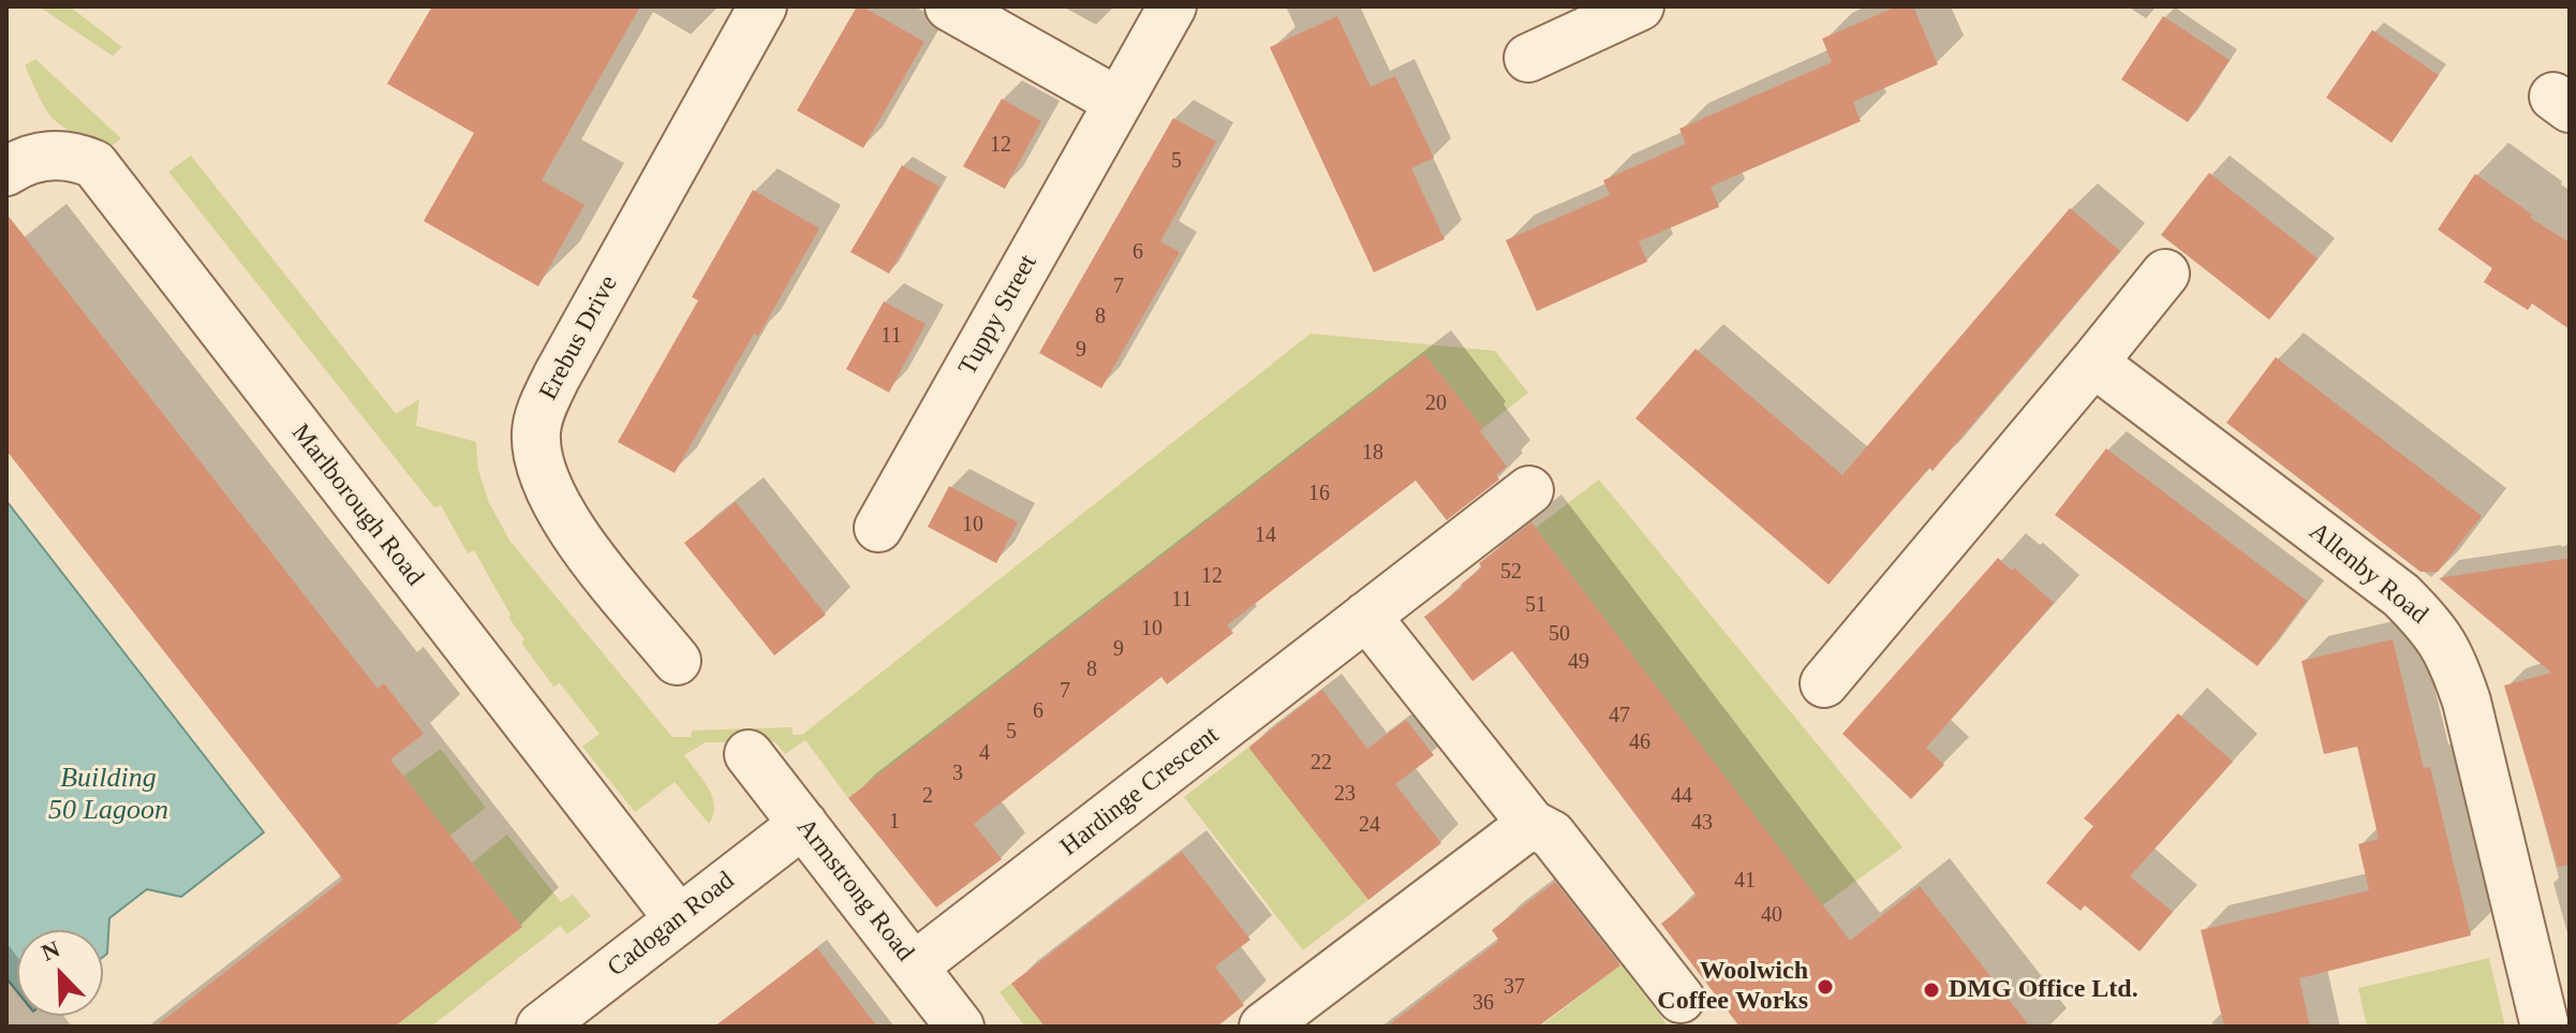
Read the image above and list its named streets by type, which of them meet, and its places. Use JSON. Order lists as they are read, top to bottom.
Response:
{
  "streets": {
    "street": [
      "Tuppy Street",
      "Erebus Drive",
      "Marlborough Road",
      "Allenby Road",
      "Hardinge Crescent",
      "Armstrong Road",
      "Cadogan Road"
    ]
  },
  "crossings": [
    ["Marlborough Road", "Cadogan Road"],
    ["Hardinge Crescent", "Armstrong Road"],
    ["Armstrong Road", "Cadogan Road"]
  ],
  "water": ["Building 50 Lagoon"],
  "places": ["Woolwich Coffee Works", "DMG Office Ltd."],
  "house_numbers": [
    "12",
    "5",
    "6",
    "7",
    "8",
    "11",
    "9",
    "20",
    "18",
    "16",
    "10",
    "14",
    "52",
    "12",
    "11",
    "51",
    "10",
    "50",
    "9",
    "49",
    "8",
    "7",
    "6",
    "47",
    "5",
    "46",
    "4",
    "22",
    "3",
    "23",
    "2",
    "44",
    "1",
    "43",
    "24",
    "41",
    "40",
    "37",
    "36"
  ],
  "north": "top left"
}
